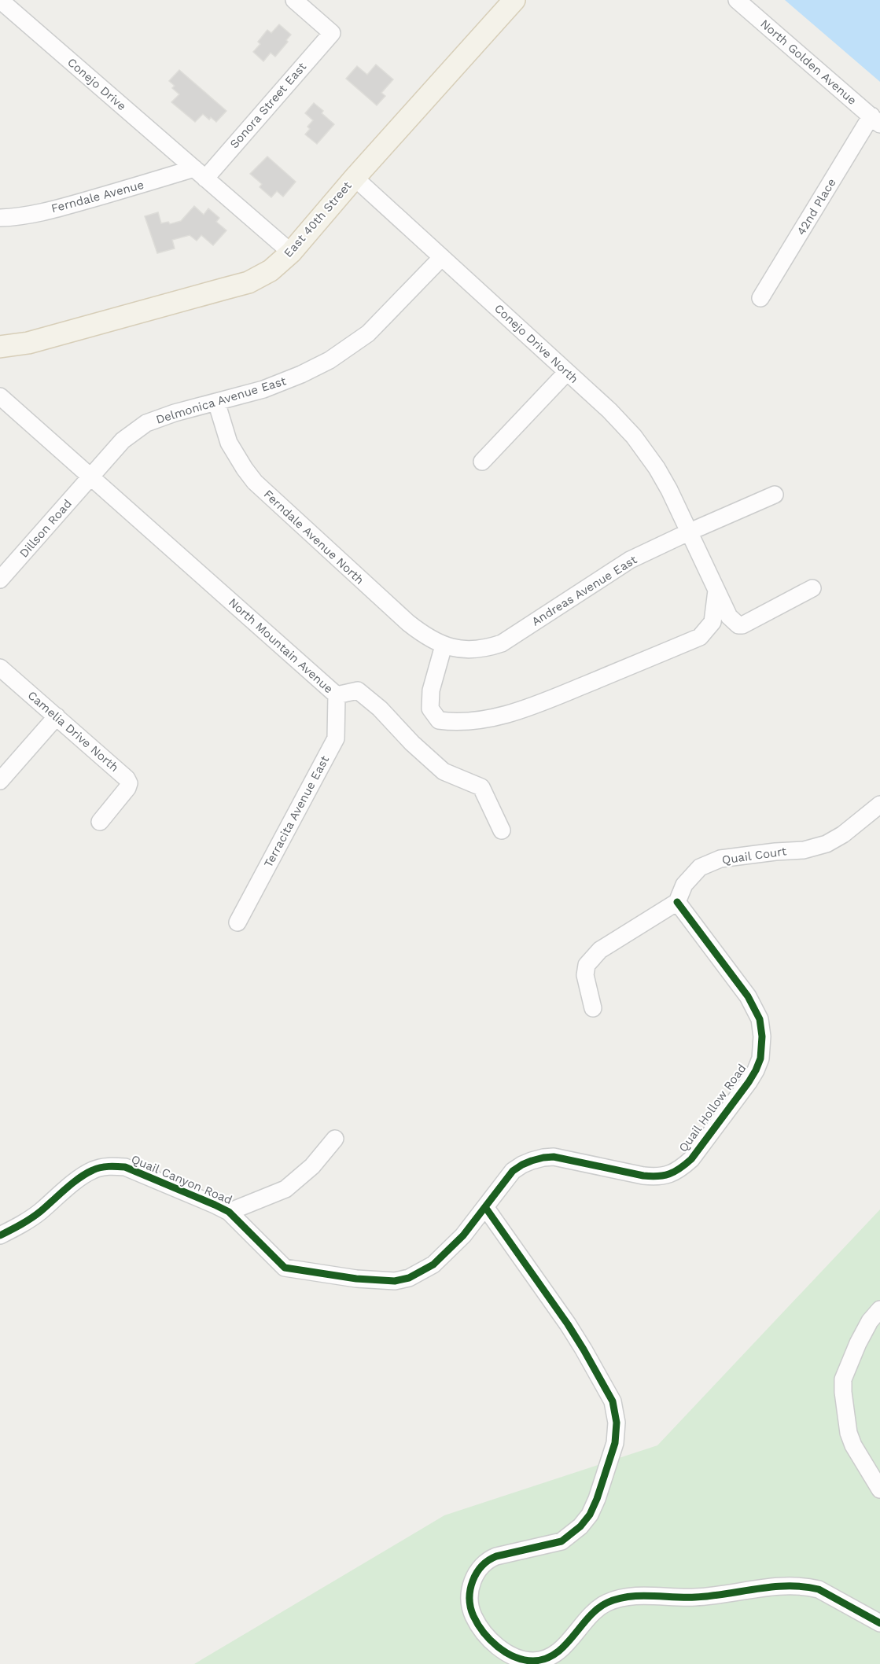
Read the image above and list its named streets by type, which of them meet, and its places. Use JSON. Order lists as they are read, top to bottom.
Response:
{
  "streets": {
    "main road": ["East 40th Street"],
    "street": [
      "North Golden Avenue",
      "Conejo Drive",
      "Sonora Street East",
      "Ferndale Avenue",
      "42nd Place",
      "Conejo Drive North",
      "Delmonica Avenue East",
      "Dillson Road",
      "Ferndale Avenue North",
      "Andreas Avenue East",
      "North Mountain Avenue",
      "Camelia Drive North",
      "Terracita Avenue East",
      "Quail Court",
      "Quail Hollow Road",
      "Quail Canyon Road"
    ]
  },
  "crossings": [
    ["North Golden Avenue", "42nd Place"],
    ["Conejo Drive", "Sonora Street East"],
    ["Conejo Drive", "Ferndale Avenue"],
    ["Conejo Drive", "East 40th Street"],
    ["Sonora Street East", "Ferndale Avenue"],
    ["East 40th Street", "Conejo Drive North"],
    ["Conejo Drive North", "Delmonica Avenue East"],
    ["Conejo Drive North", "Andreas Avenue East"],
    ["Delmonica Avenue East", "Dillson Road"],
    ["Delmonica Avenue East", "Ferndale Avenue North"],
    ["Delmonica Avenue East", "North Mountain Avenue"],
    ["Dillson Road", "North Mountain Avenue"],
    ["Ferndale Avenue North", "Andreas Avenue East"],
    ["North Mountain Avenue", "Terracita Avenue East"],
    ["Quail Court", "Quail Hollow Road"],
    ["Quail Hollow Road", "Quail Canyon Road"]
  ]
}
